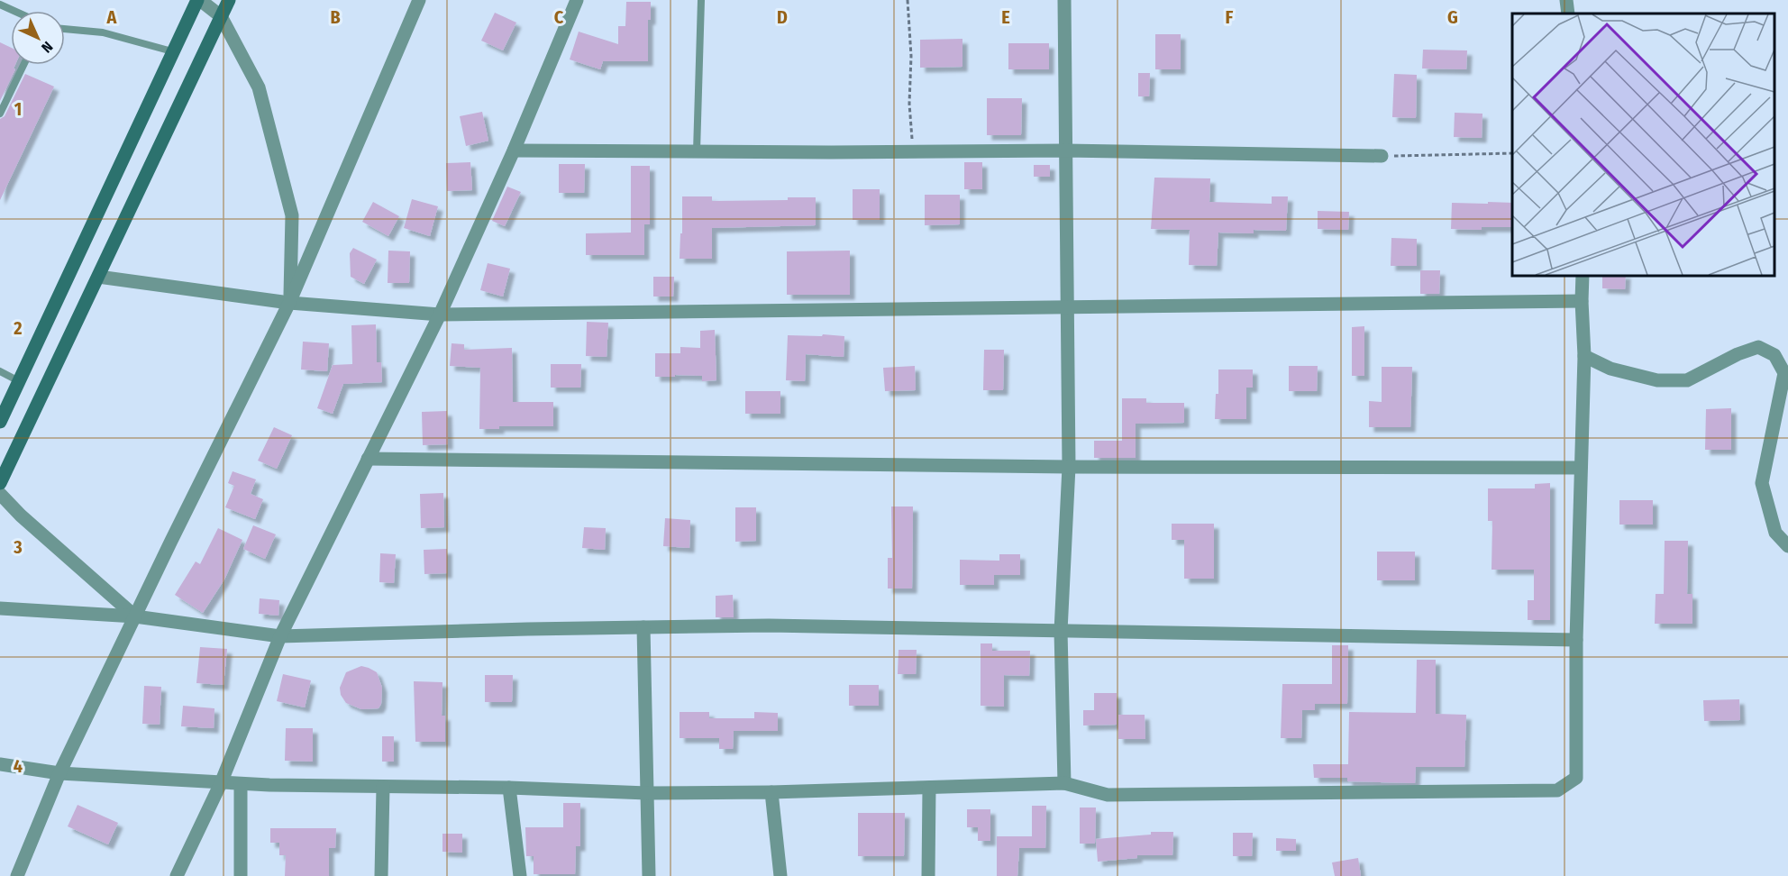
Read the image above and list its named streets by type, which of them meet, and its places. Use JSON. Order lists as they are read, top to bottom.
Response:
{
  "north": "bottom right",
  "grid": {
    "columns": [
      "A",
      "B",
      "C",
      "D",
      "E",
      "F",
      "G"
    ],
    "rows": [
      "1",
      "2",
      "3",
      "4"
    ]
  }
}
